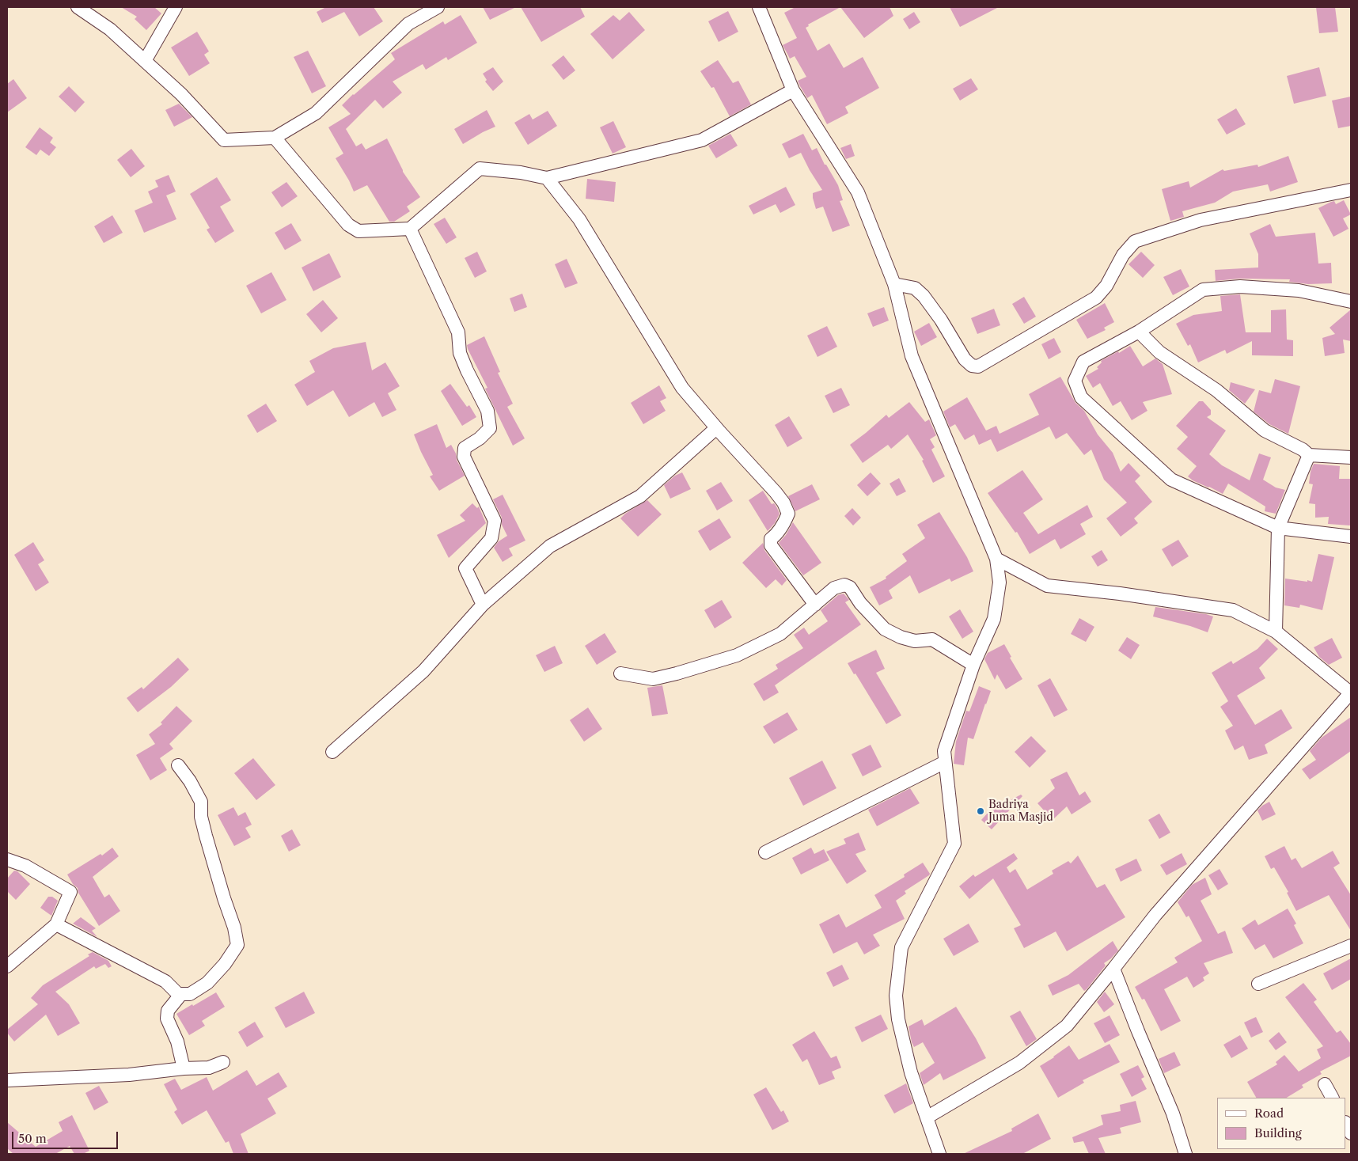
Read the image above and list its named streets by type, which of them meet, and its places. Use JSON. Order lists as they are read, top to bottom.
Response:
{
  "places": ["Badriya Juma Masjid"],
  "legend": ["Road", "Building"],
  "scale_bar": "50 m"
}
